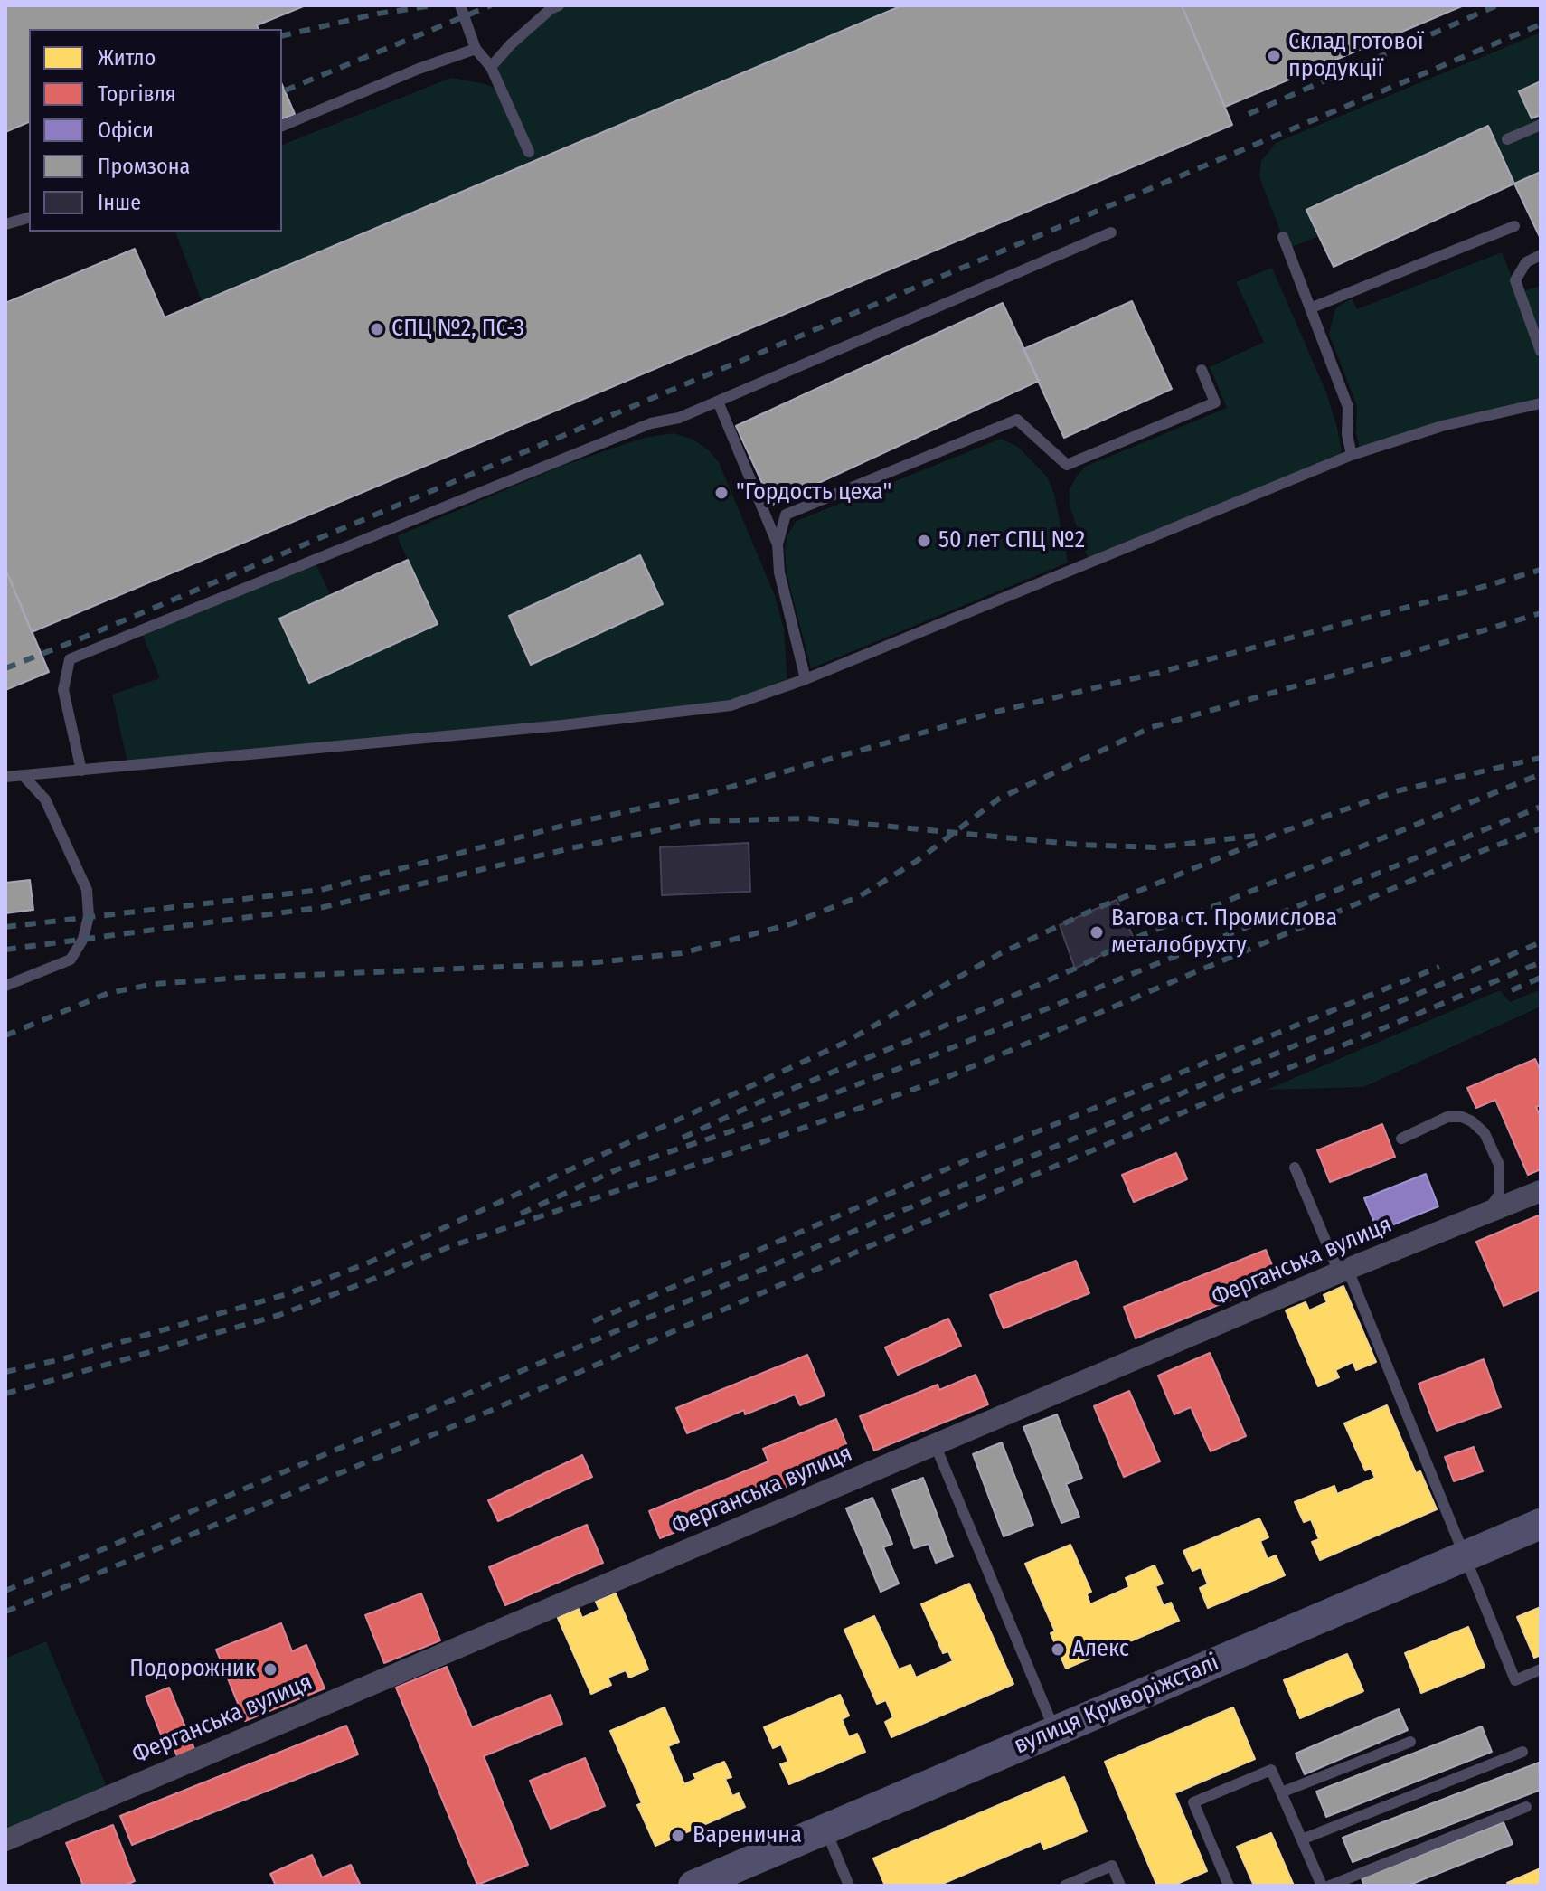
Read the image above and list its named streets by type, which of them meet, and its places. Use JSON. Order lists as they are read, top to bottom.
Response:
{
  "streets": {
    "main road": ["вулиця Криворіжсталі"],
    "street": ["Ферганська вулиця"]
  },
  "places": [
    "Склад готової продукції",
    "СПЦ №2, ПС-3",
    "\"Гордость цеха\"",
    "50 лет СПЦ №2",
    "Вагова ст. Промислова металобрухту",
    "Алекс",
    "Подорожник",
    "Варенична"
  ],
  "legend": [
    "Житло",
    "Торгівля",
    "Офіси",
    "Промзона",
    "Інше"
  ]
}
